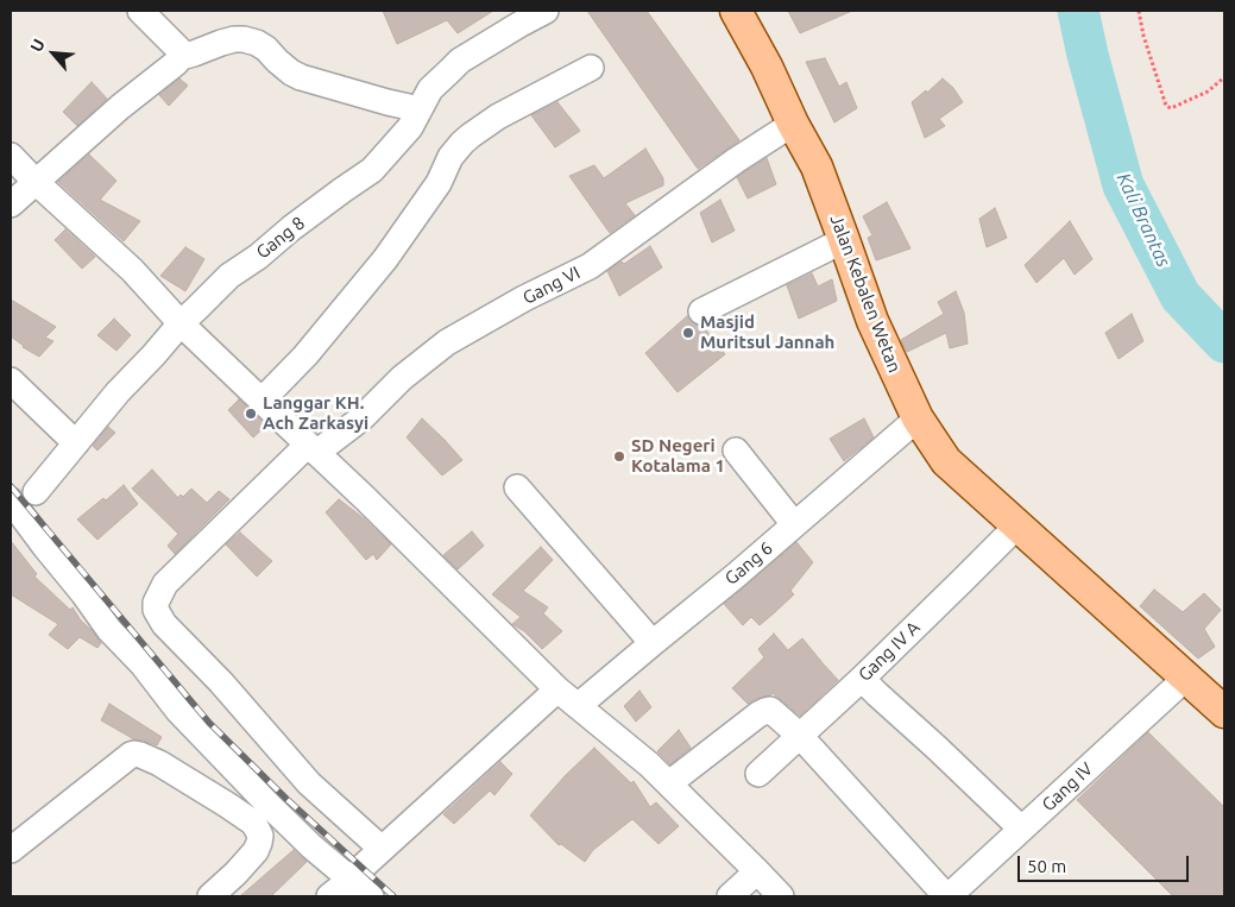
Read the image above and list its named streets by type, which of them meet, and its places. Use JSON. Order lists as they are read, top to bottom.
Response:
{
  "streets": {
    "main road": ["Jalan Kebalen Wetan"],
    "street": [
      "Gang 8",
      "Gang VI",
      "Gang 6",
      "Gang IV A",
      "Gang IV"
    ]
  },
  "crossings": [
    ["Gang VI", "Jalan Kebalen Wetan"],
    ["Jalan Kebalen Wetan", "Gang 6"],
    ["Jalan Kebalen Wetan", "Gang IV A"],
    ["Jalan Kebalen Wetan", "Gang IV"]
  ],
  "water": ["Kali Brantas"],
  "places": ["Masjid Muritsul Jannah", "Langgar KH. Ach Zarkasyi", "SD Negeri Kotalama 1"],
  "scale_bar": "50 m",
  "north": "top left"
}
